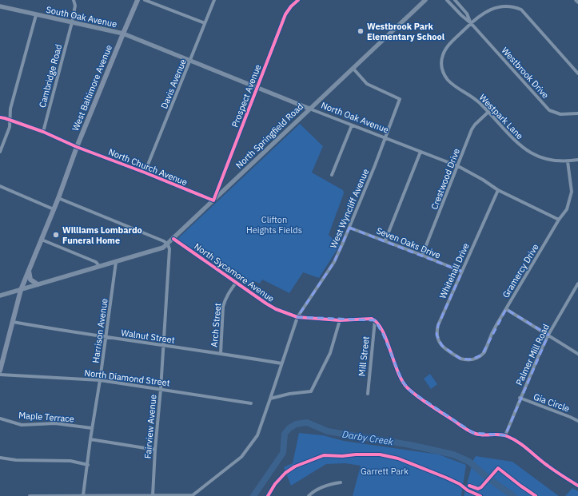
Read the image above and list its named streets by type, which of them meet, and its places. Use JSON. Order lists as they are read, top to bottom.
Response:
{
  "streets": {
    "main road": [
      "South Oak Avenue",
      "West Baltimore Avenue",
      "North Oak Avenue",
      "North Springfield Road"
    ],
    "street": [
      "Westbrook Drive",
      "Cambridge Road",
      "Davis Avenue",
      "Prospect Avenue",
      "Westpark Lane",
      "North Church Avenue",
      "Crestwood Drive",
      "West Wyncliff Avenue",
      "Seven Oaks Drive",
      "Whitehall Drive",
      "Gramercy Drive",
      "North Sycamore Avenue",
      "Arch Street",
      "Harrison Avenue",
      "Walnut Street",
      "Palmer Mill Road",
      "Mill Street",
      "North Diamond Street",
      "Gia Circle",
      "Maple Terrace",
      "Fairview Avenue"
    ]
  },
  "crossings": [
    ["South Oak Avenue", "Cambridge Road"],
    ["South Oak Avenue", "West Baltimore Avenue"],
    ["South Oak Avenue", "North Oak Avenue"],
    ["Westbrook Drive", "Westpark Lane"],
    ["Cambridge Road", "North Church Avenue"],
    ["Davis Avenue", "North Oak Avenue"],
    ["Davis Avenue", "North Church Avenue"],
    ["West Baltimore Avenue", "North Oak Avenue"],
    ["West Baltimore Avenue", "North Springfield Road"],
    ["West Baltimore Avenue", "North Church Avenue"],
    ["West Baltimore Avenue", "Walnut Street"],
    ["Prospect Avenue", "North Oak Avenue"],
    ["Prospect Avenue", "North Springfield Road"],
    ["Prospect Avenue", "North Church Avenue"],
    ["Westpark Lane", "Crestwood Drive"],
    ["Westpark Lane", "Gramercy Drive"],
    ["North Oak Avenue", "North Springfield Road"],
    ["North Oak Avenue", "Crestwood Drive"],
    ["North Oak Avenue", "West Wyncliff Avenue"],
    ["North Oak Avenue", "Whitehall Drive"],
    ["North Oak Avenue", "Gramercy Drive"],
    ["North Springfield Road", "North Church Avenue"],
    ["North Springfield Road", "West Wyncliff Avenue"],
    ["North Springfield Road", "North Sycamore Avenue"],
    ["North Springfield Road", "Harrison Avenue"],
    ["North Springfield Road", "Fairview Avenue"],
    ["Crestwood Drive", "Seven Oaks Drive"],
    ["West Wyncliff Avenue", "Seven Oaks Drive"],
    ["West Wyncliff Avenue", "North Sycamore Avenue"],
    ["West Wyncliff Avenue", "Harrison Avenue"],
    ["West Wyncliff Avenue", "Walnut Street"],
    ["West Wyncliff Avenue", "Fairview Avenue"],
    ["Seven Oaks Drive", "Whitehall Drive"],
    ["Whitehall Drive", "Gramercy Drive"],
    ["North Sycamore Avenue", "Arch Street"],
    ["North Sycamore Avenue", "Mill Street"],
    ["Arch Street", "Walnut Street"],
    ["Harrison Avenue", "Walnut Street"],
    ["Harrison Avenue", "North Diamond Street"],
    ["Harrison Avenue", "Maple Terrace"],
    ["Walnut Street", "Fairview Avenue"],
    ["Palmer Mill Road", "Gia Circle"],
    ["North Diamond Street", "Fairview Avenue"]
  ],
  "water": ["Darby Creek"],
  "parks": ["Clifton Heights Fields", "Garrett Park"],
  "places": ["Westbrook Park Elementary School", "Williams Lombardo Funeral Home"]
}
